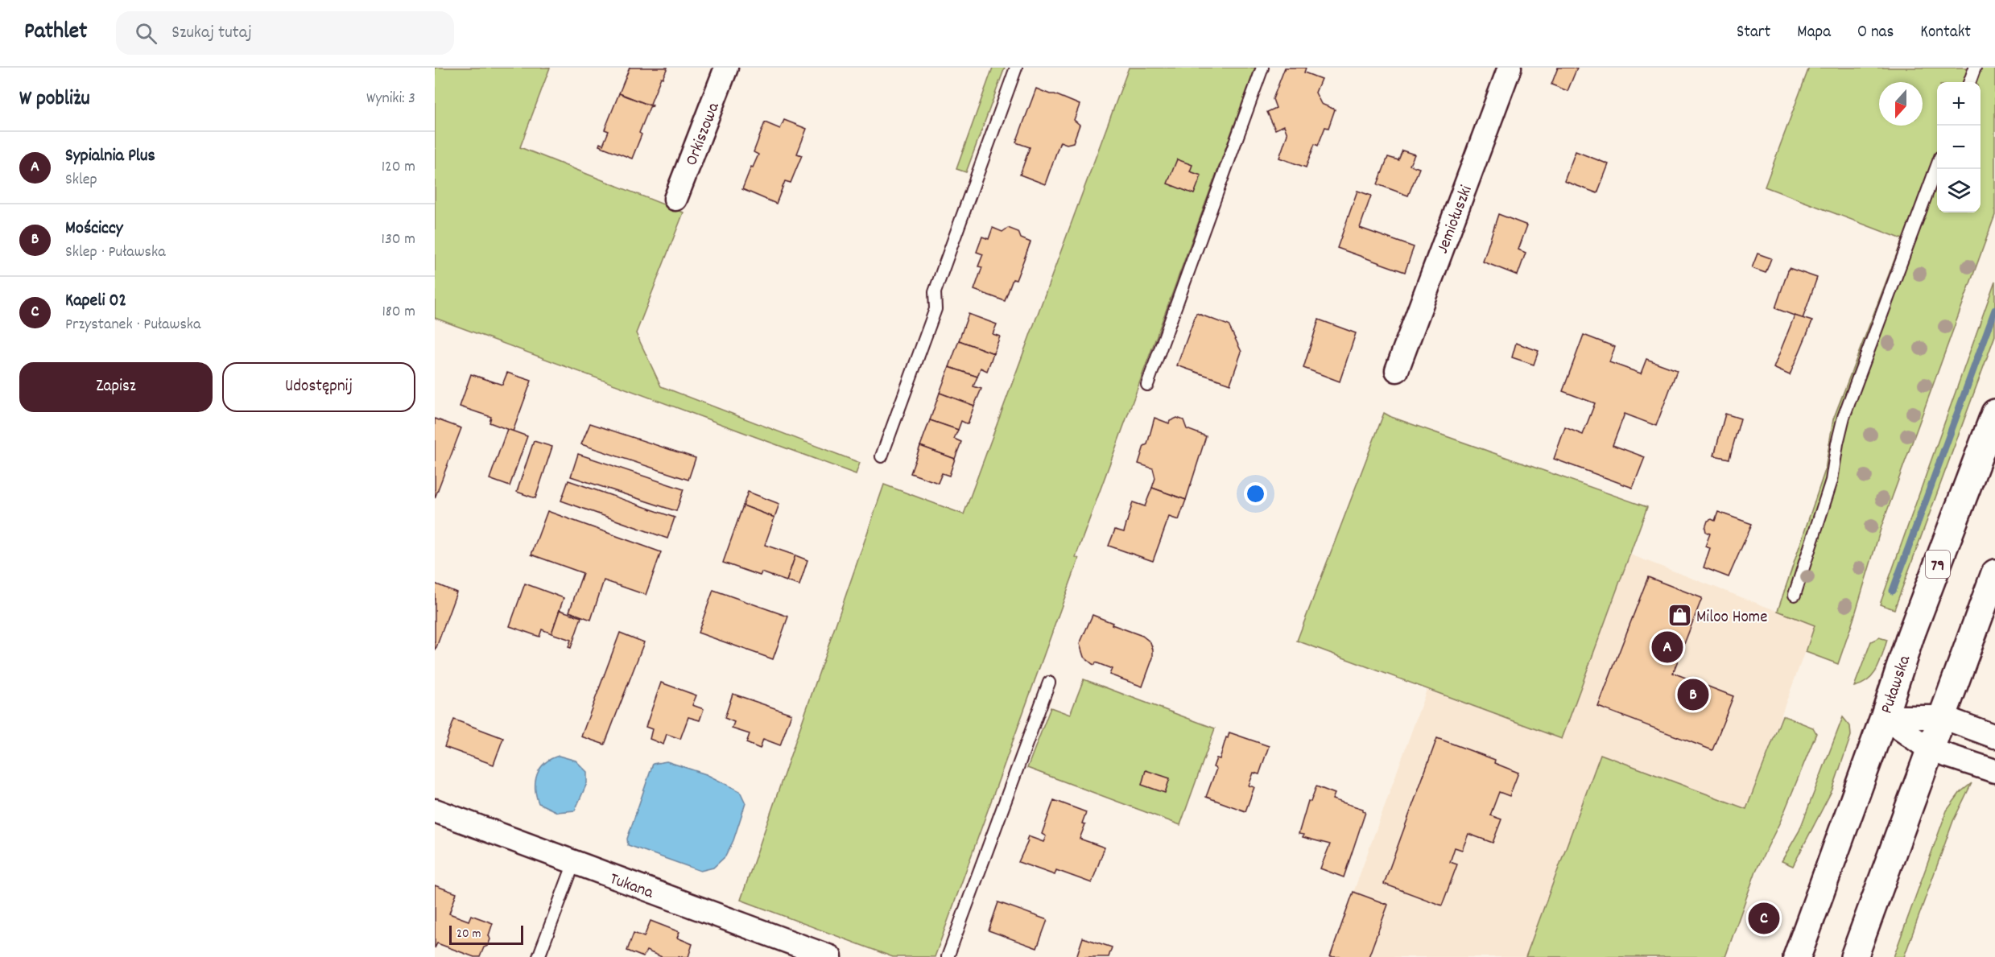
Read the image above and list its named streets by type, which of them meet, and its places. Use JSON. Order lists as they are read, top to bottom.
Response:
{
  "streets": {
    "main road": ["79", "Puławska"],
    "street": ["Orkiszowa", "Jemiołuszki", "Tukana"]
  },
  "places": {
    "shop": ["Miloo Home"]
  },
  "scale_bar": "20 m",
  "north": "bottom",
  "page": {
    "header": "Pathlet",
    "search": "Szukaj tutaj",
    "nav": [
      "Start",
      "Mapa",
      "O nas",
      "Kontakt"
    ],
    "heading": ["W pobliżu", "Wyniki: 3"],
    "map_buttons": ["+", "−"],
    "list": [
      {
        "mark": "A",
        "name": "Sypialnia Plus",
        "note": "Sklep",
        "value": "120 m"
      },
      {
        "mark": "B",
        "name": "Mościccy",
        "note": "Sklep · Puławska",
        "value": "130 m"
      },
      {
        "mark": "C",
        "name": "Kapeli 02",
        "note": "Przystanek · Puławska",
        "value": "180 m"
      }
    ],
    "buttons": ["Zapisz", "Udostępnij"],
    "pins": ["A", "B", "C"],
    "scale": "20 m"
  }
}
